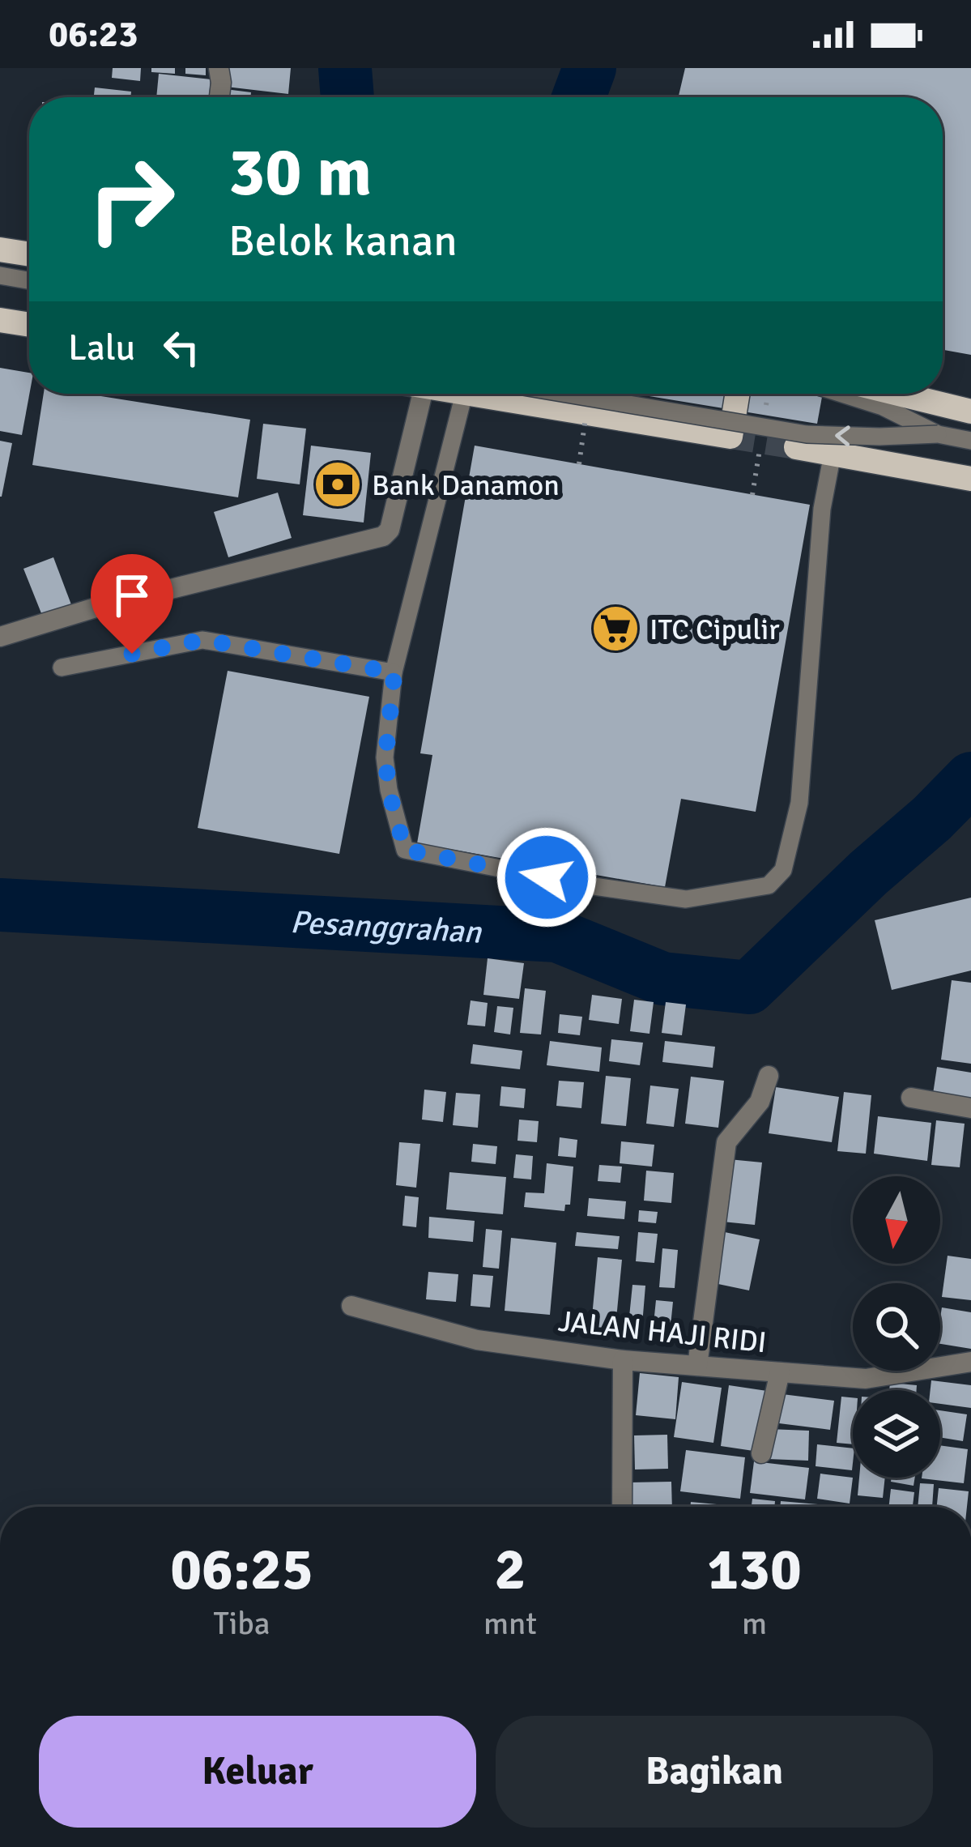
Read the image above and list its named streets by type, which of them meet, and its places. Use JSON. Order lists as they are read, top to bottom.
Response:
{
  "streets": {
    "street": ["JALAN HAJI RIDI"]
  },
  "water": ["Pesanggrahan"],
  "places": {
    "bank": ["Bank Danamon"],
    "supermarket": ["ITC Cipulir"]
  },
  "north": "bottom",
  "page": {
    "status": "06:23",
    "turn": ["30 m", "Belok kanan"],
    "then": "Lalu",
    "eta": [
      "06:25",
      "Tiba",
      "2",
      "mnt",
      "130",
      "m"
    ],
    "buttons": ["Keluar", "Bagikan"]
  }
}
